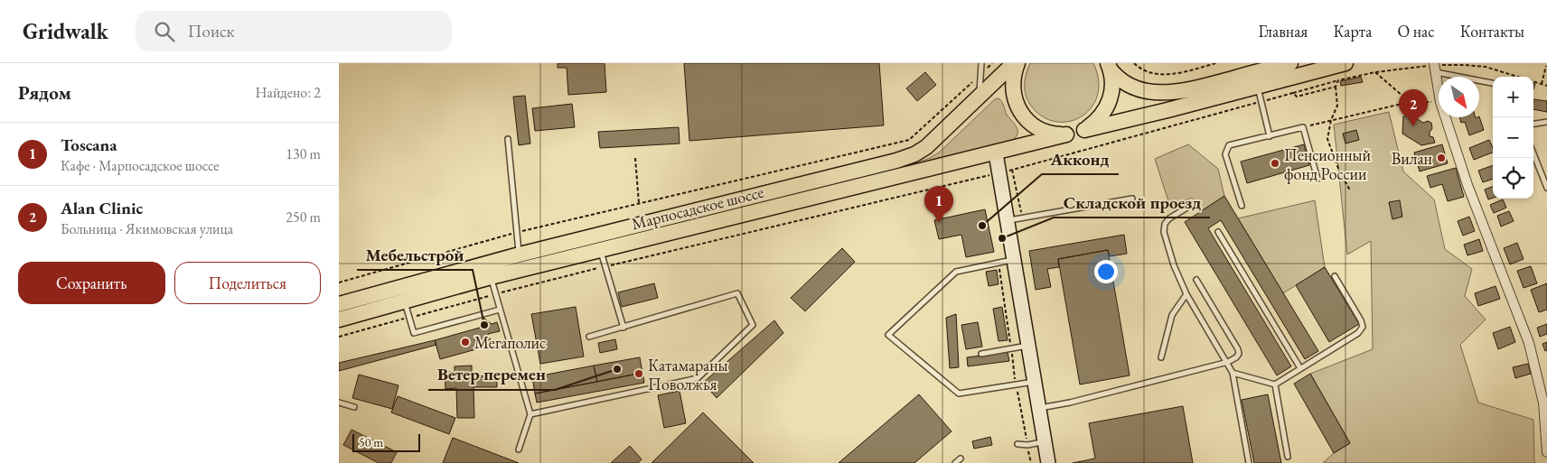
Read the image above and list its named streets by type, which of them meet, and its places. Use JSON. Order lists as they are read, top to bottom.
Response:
{
  "streets": {
    "main road": ["Марпосадское шоссе"]
  },
  "places": [
    "Вилан",
    "Пенсионный фонд России",
    "Акконд",
    "Складской проезд",
    "Мебельстрой",
    "Мегаполис",
    "Ветер перемен",
    "Катамараны Поволжья"
  ],
  "scale_bar": "50 m",
  "north": "bottom right",
  "page": {
    "header": "Gridwalk",
    "search": "Поиск",
    "nav": [
      "Главная",
      "Карта",
      "О нас",
      "Контакты"
    ],
    "heading": ["Рядом", "Найдено: 2"],
    "map_buttons": ["+", "−"],
    "pins": ["2", "1"],
    "list": [
      {
        "mark": "1",
        "name": "Toscana",
        "note": "Кафе · Марпосадское шоссе",
        "value": "130 m"
      },
      {
        "mark": "2",
        "name": "Alan Clinic",
        "note": "Больница · Якимовская улица",
        "value": "250 m"
      }
    ],
    "buttons": ["Сохранить", "Поделиться"],
    "scale": "50 m"
  }
}
